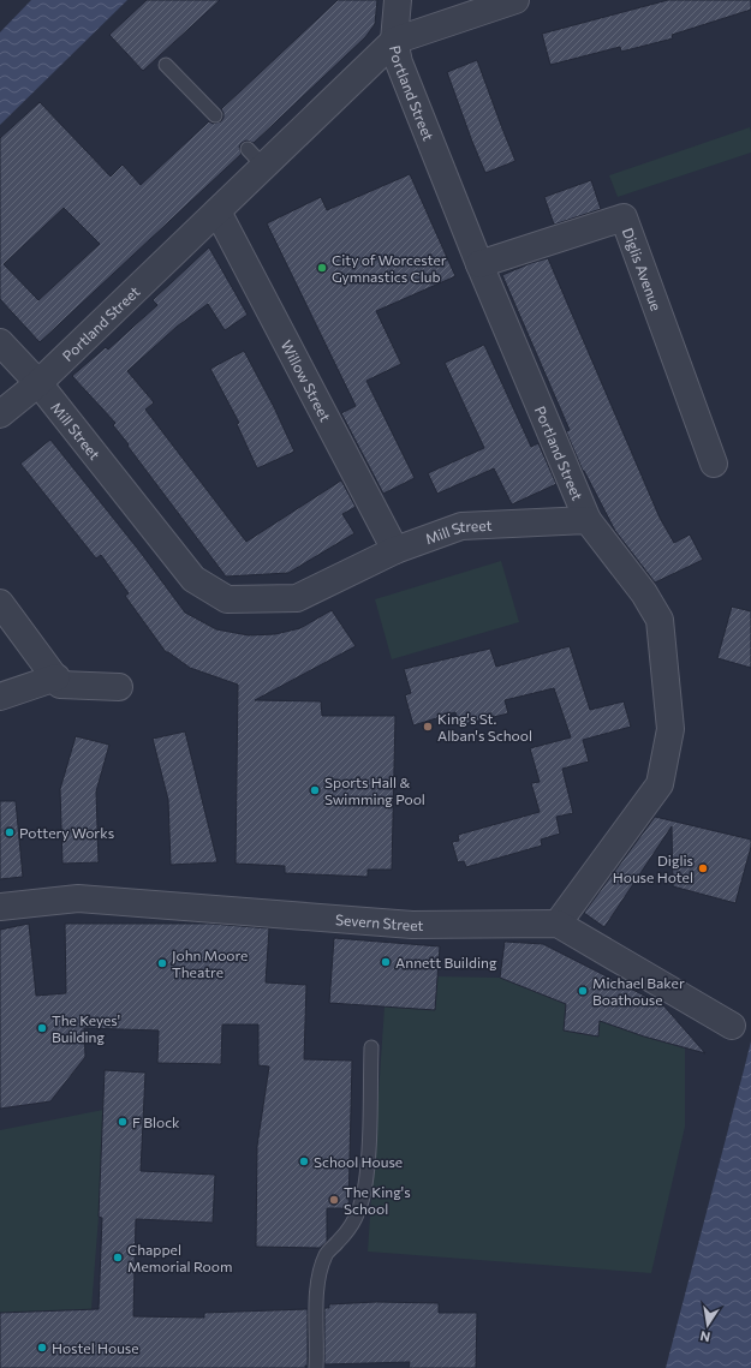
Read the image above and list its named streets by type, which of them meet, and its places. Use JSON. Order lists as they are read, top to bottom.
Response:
{
  "streets": {
    "street": [
      "Portland Street",
      "Diglis Avenue",
      "Willow Street",
      "Mill Street",
      "Severn Street"
    ]
  },
  "crossings": [
    ["Portland Street", "Diglis Avenue"],
    ["Portland Street", "Willow Street"],
    ["Portland Street", "Mill Street"],
    ["Willow Street", "Mill Street"]
  ],
  "places": [
    "City of Worcester Gymnastics Club",
    "King's St. Alban's School",
    "Sports Hall & Swimming Pool",
    "Pottery Works",
    "Diglis House Hotel",
    "Annett Building",
    "John Moore Theatre",
    "Michael Baker Boathouse",
    "The Keyes' Building",
    "F Block",
    "School House",
    "The King's School",
    "Chappel Memorial Room",
    "Hostel House"
  ],
  "north": "bottom"
}
